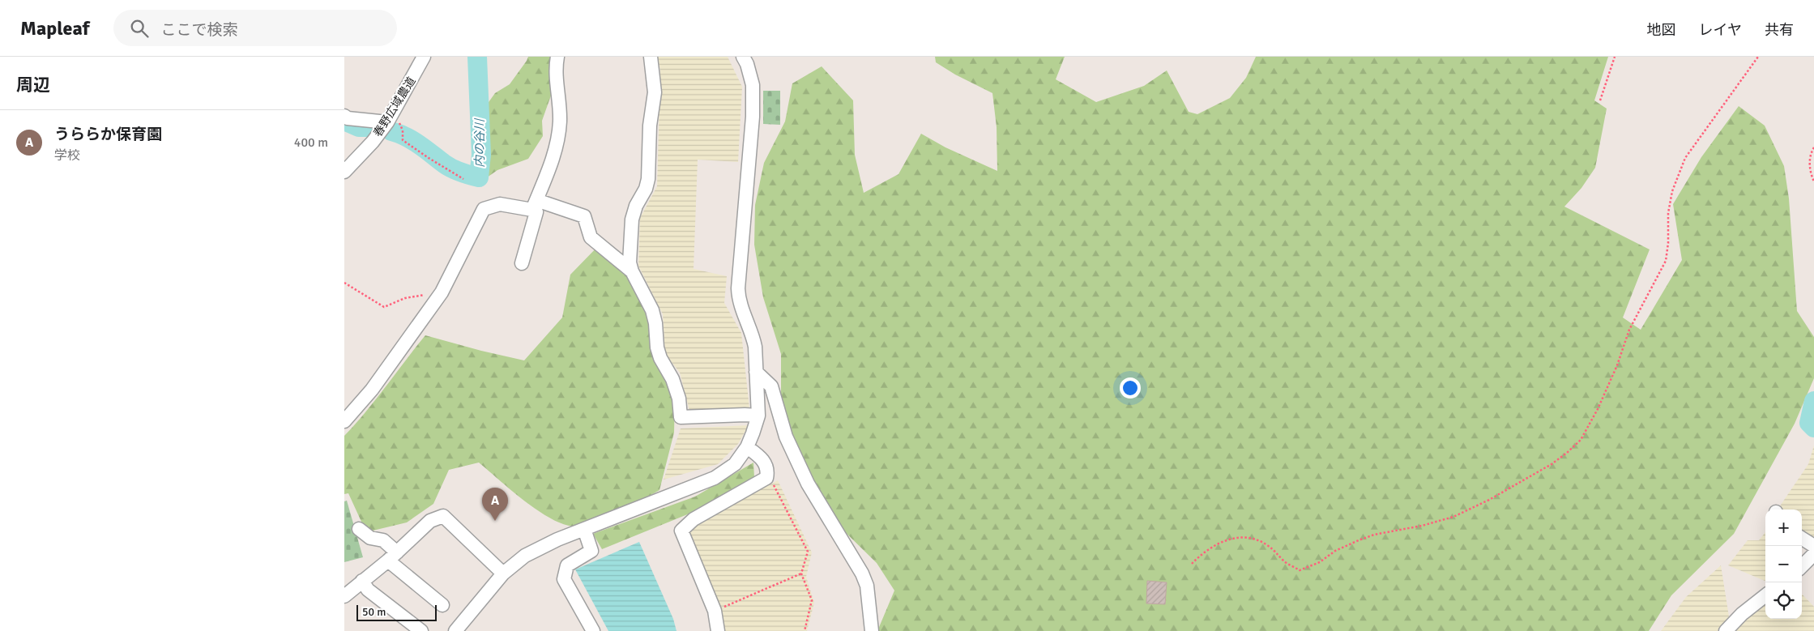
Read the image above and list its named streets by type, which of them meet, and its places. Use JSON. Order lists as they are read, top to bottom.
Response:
{
  "streets": {
    "street": ["春野広域農道"]
  },
  "water": ["内の谷川"],
  "scale_bar": "50 m",
  "page": {
    "header": "Mapleaf",
    "search": "ここで検索",
    "nav": ["地図", "レイヤ", "共有"],
    "heading": "周辺",
    "list": [
      {
        "mark": "A",
        "name": "うららか保育園",
        "note": "学校",
        "value": "400 m"
      }
    ],
    "pins": "A",
    "map_buttons": ["+", "−"],
    "scale": "50 m"
  }
}
